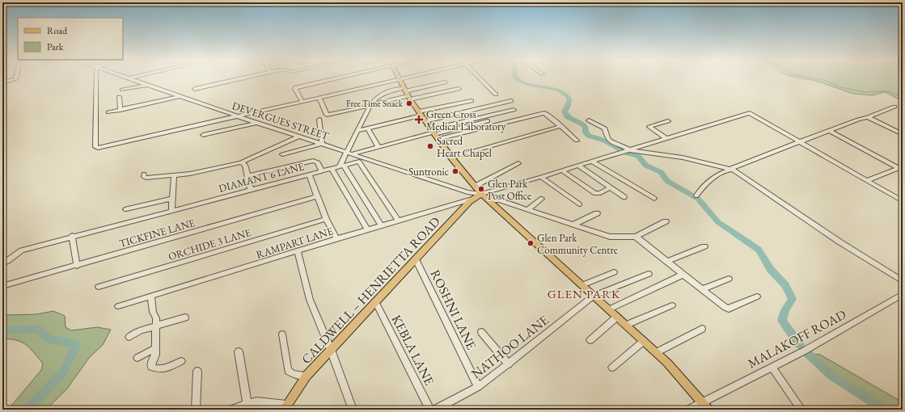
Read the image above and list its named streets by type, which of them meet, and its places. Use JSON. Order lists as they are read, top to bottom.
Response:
{
  "streets": {
    "main road": ["CALDWELL – HENRIETTA ROAD"],
    "street": [
      "DEVERGUES STREET",
      "DIAMANT 6 LANE",
      "TICKFINE LANE",
      "RAMPART LANE",
      "ORCHIDE 3 LANE",
      "ROSHNI LANE",
      "MALAKOFF ROAD",
      "NATHOO LANE",
      "KEBLA LANE"
    ]
  },
  "crossings": [
    ["DEVERGUES STREET", "DIAMANT 6 LANE"],
    ["DEVERGUES STREET", "RAMPART LANE"],
    ["DEVERGUES STREET", "CALDWELL – HENRIETTA ROAD"],
    ["RAMPART LANE", "CALDWELL – HENRIETTA ROAD"],
    ["CALDWELL – HENRIETTA ROAD", "ROSHNI LANE"],
    ["CALDWELL – HENRIETTA ROAD", "KEBLA LANE"],
    ["ROSHNI LANE", "NATHOO LANE"]
  ],
  "districts": ["GLEN PARK"],
  "places": {
    "other": [
      "Free Time Snack",
      "Sacred Heart Chapel",
      "Suntronic",
      "Glen Park Post Office",
      "Glen Park Community Centre"
    ],
    "health": ["Green Cross Medical Laboratory"]
  },
  "legend": ["Road", "Park"]
}
